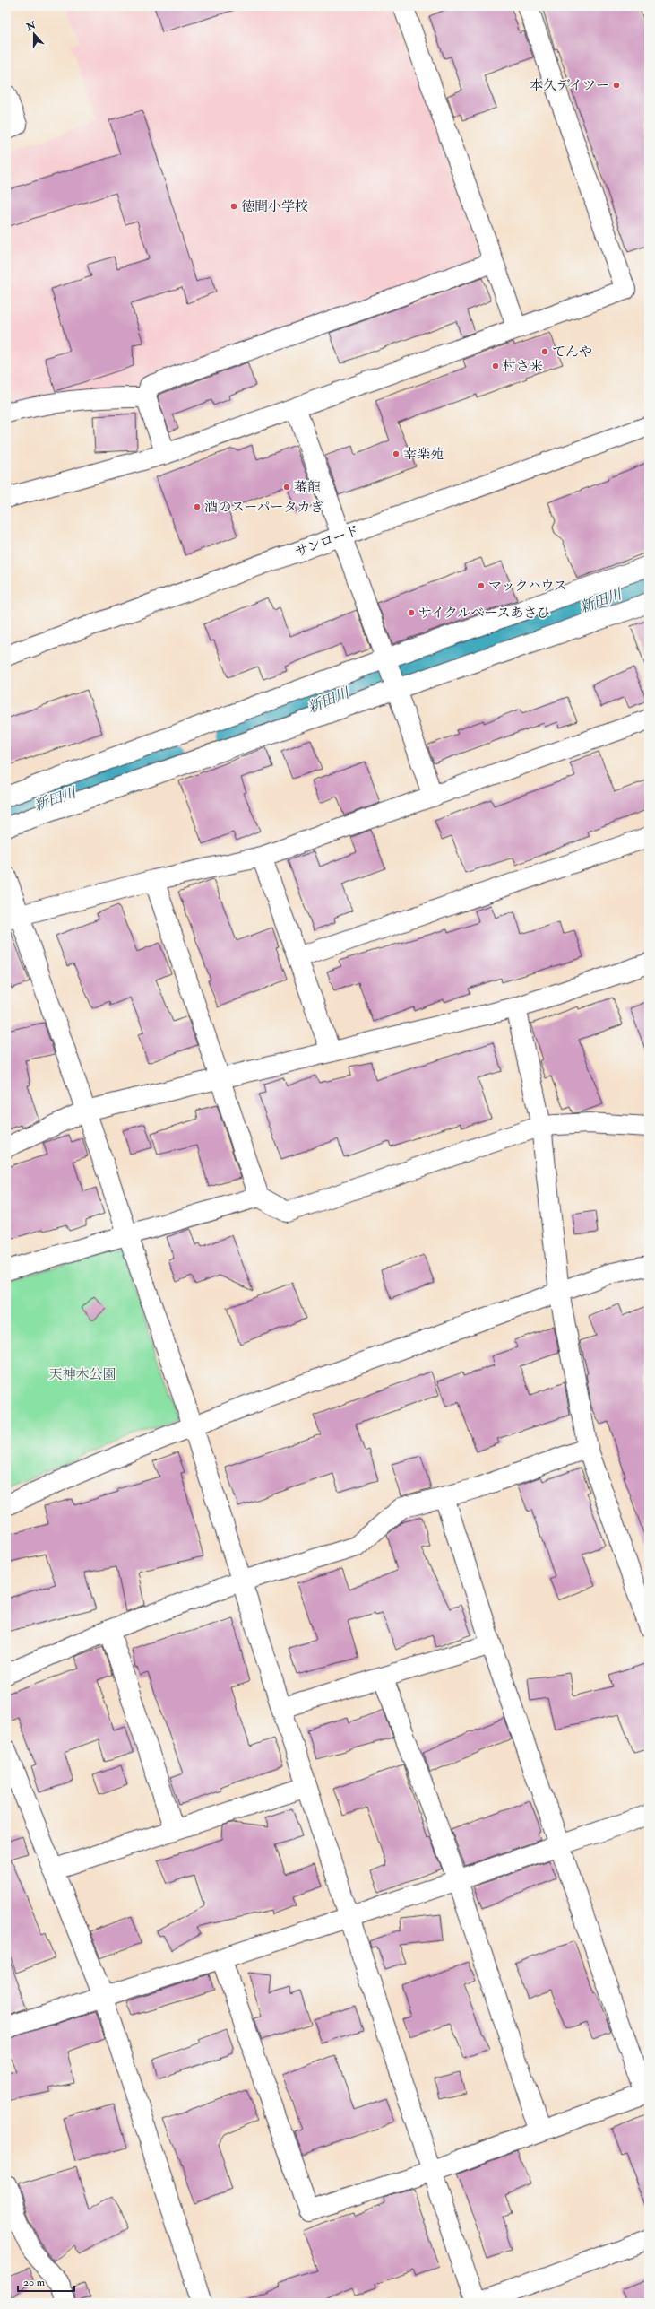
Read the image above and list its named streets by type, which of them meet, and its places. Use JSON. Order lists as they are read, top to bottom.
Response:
{
  "streets": {
    "street": ["サンロード"]
  },
  "water": ["新田川"],
  "parks": ["天神木公園"],
  "places": [
    "本久デイツー",
    "徳間小学校",
    "てんや",
    "村さ来",
    "幸楽苑",
    "蕃龍",
    "酒のスーパータカぎ",
    "マックハウス",
    "サイクルベースあさひ"
  ],
  "scale_bar": "20 m",
  "north": "top"
}
